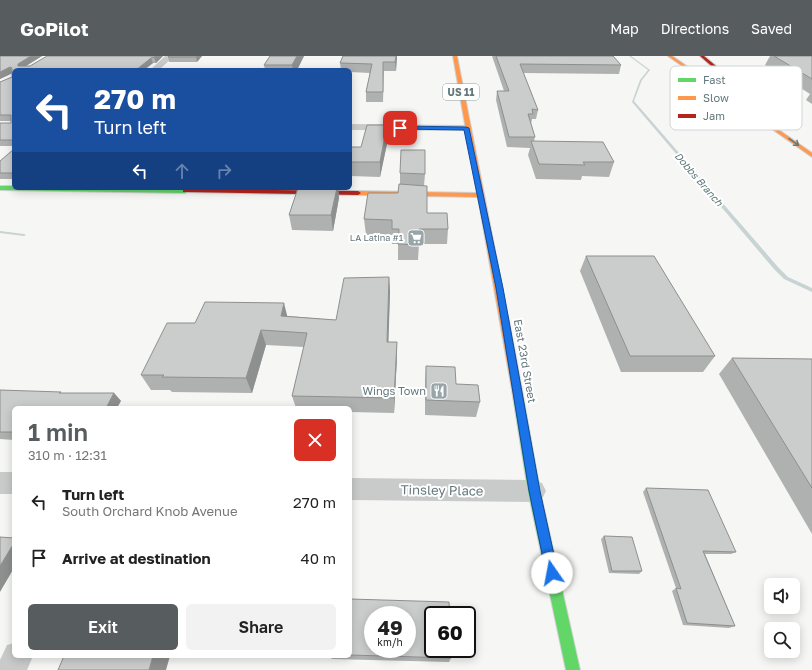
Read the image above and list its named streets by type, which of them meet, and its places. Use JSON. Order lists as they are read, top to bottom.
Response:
{
  "streets": {
    "main road": ["US 11", "East 23rd Street"],
    "street": ["Tinsley Place"]
  },
  "crossings": [
    ["East 23rd Street", "Tinsley Place"]
  ],
  "water": ["Dobbs Branch"],
  "places": {
    "supermarket": ["LA Latina #1"],
    "restaurant": ["Wings Town"]
  },
  "legend": ["Fast", "Slow", "Jam"],
  "page": {
    "header": "GoPilot",
    "nav": ["Map", "Directions", "Saved"],
    "turn": ["270 m", "Turn left"],
    "heading": ["1 min", "310 m · 12:31"],
    "list": [
      {
        "name": "Turn left",
        "note": "South Orchard Knob Avenue",
        "value": "270 m"
      },
      {
        "name": "Arrive at destination",
        "value": "40 m"
      }
    ],
    "buttons": ["Exit", "Share"],
    "speed": "49 km/h",
    "limit": "60"
  }
}
